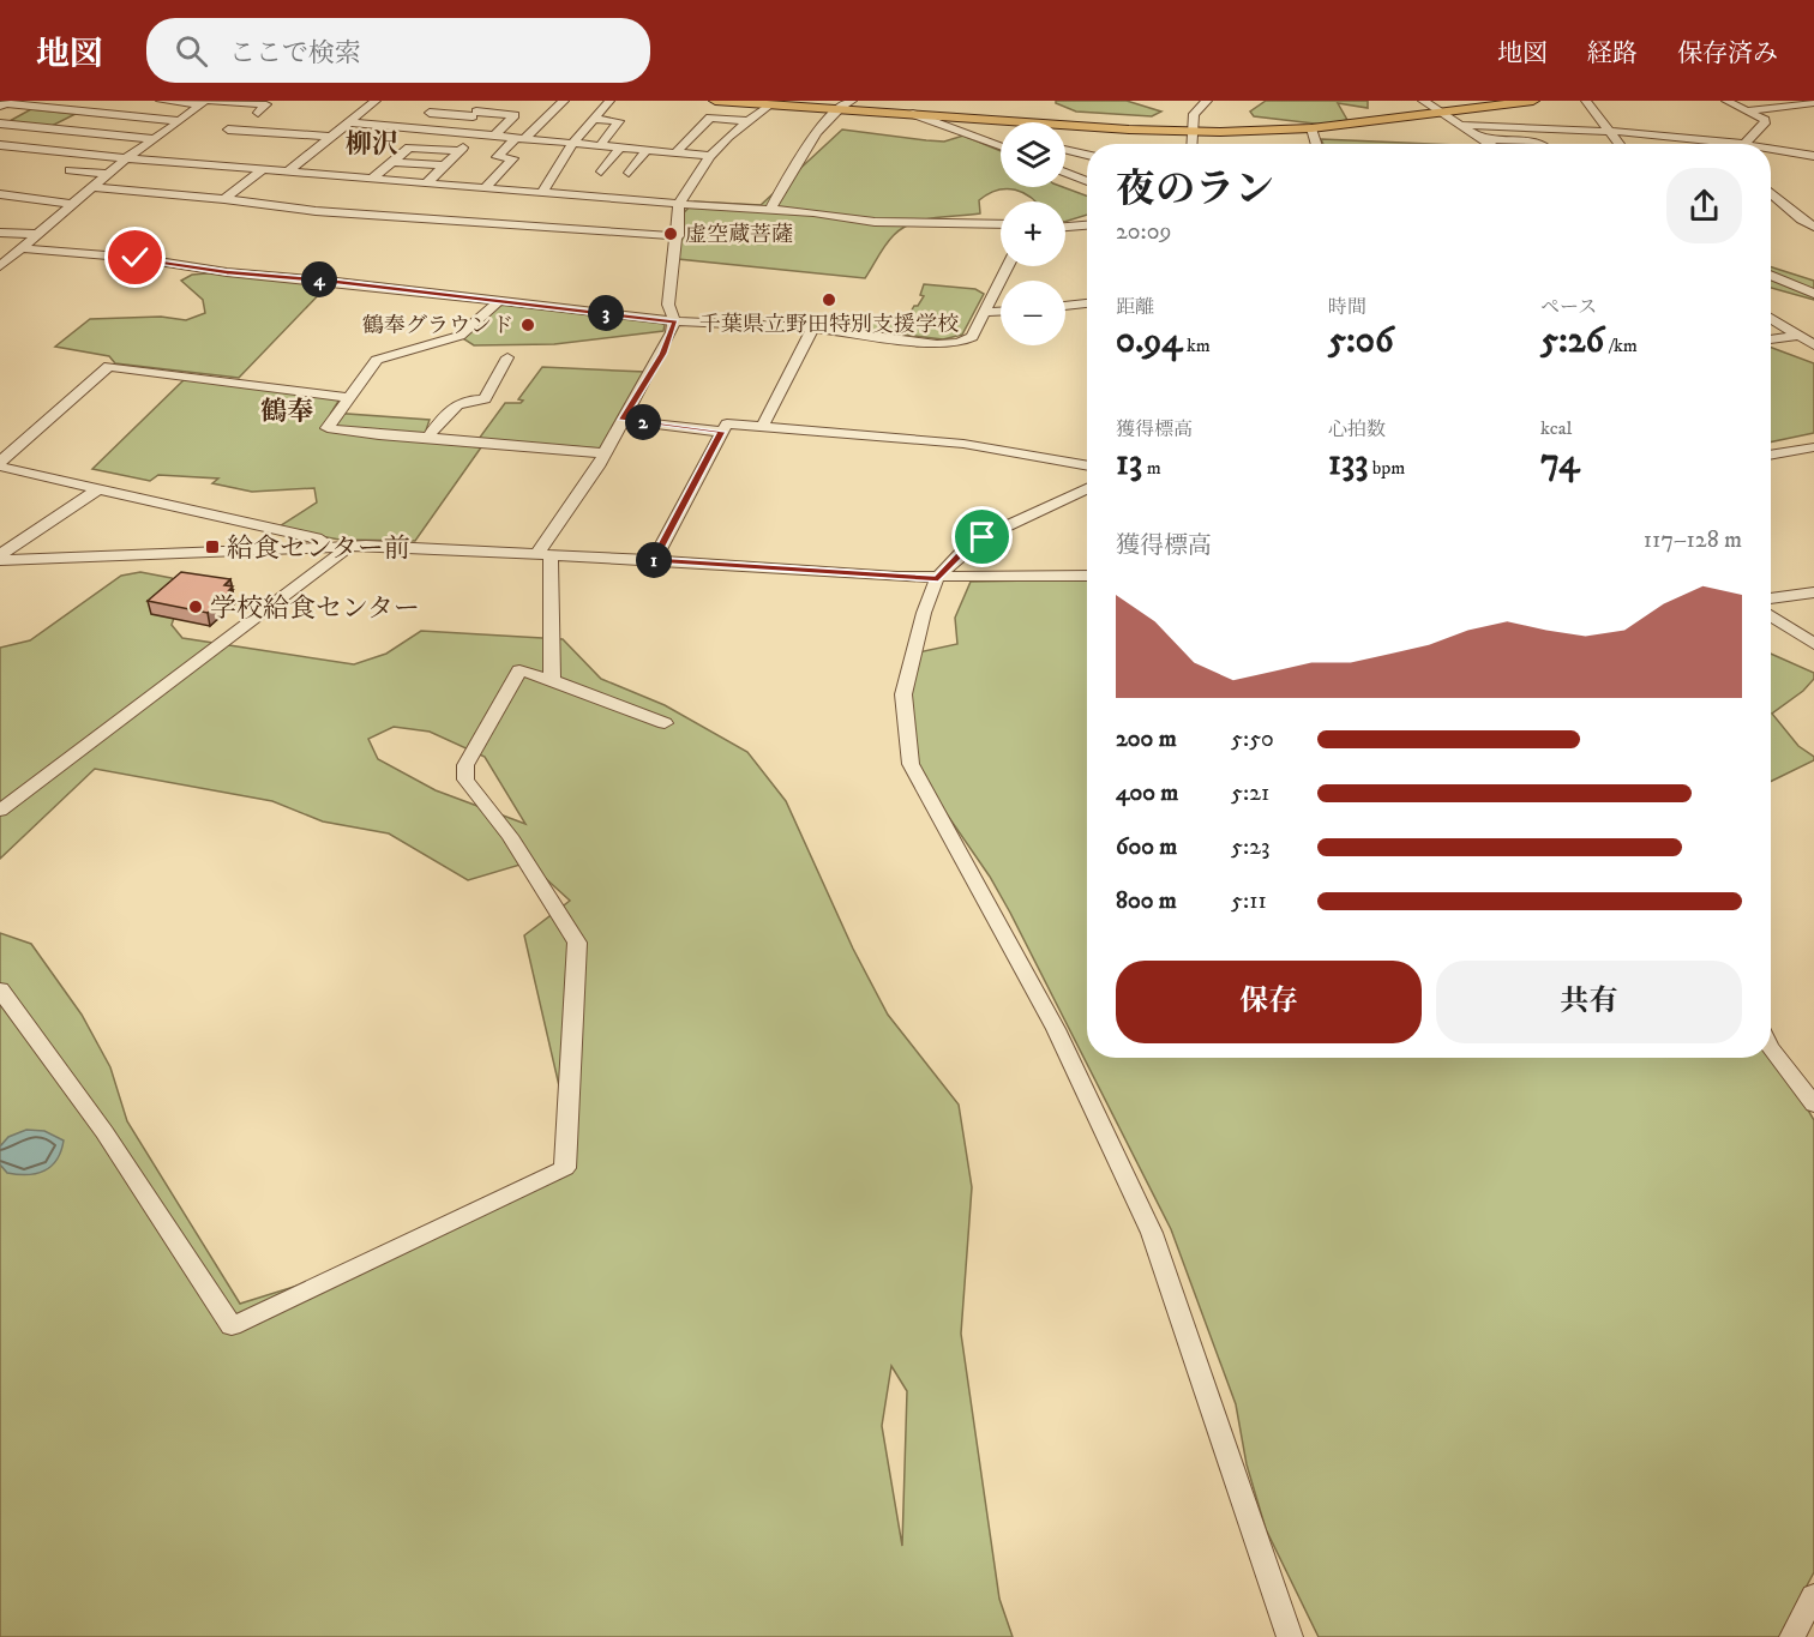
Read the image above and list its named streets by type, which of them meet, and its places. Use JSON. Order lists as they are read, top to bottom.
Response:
{
  "districts": ["柳沢", "鶴奉"],
  "places": {
    "other": [
      "虚空蔵菩薩",
      "千葉県立野田特別支援学校",
      "鶴奉グラウンド",
      "学校給食センター"
    ],
    "transit": ["給食センター前"]
  },
  "page": {
    "header": "地図",
    "search": "ここで検索",
    "nav": ["地図", "経路", "保存済み"],
    "map_buttons": ["+", "−"],
    "heading": ["夜のラン", "20:09"],
    "pins": [
      "4",
      "3",
      "2",
      "1"
    ],
    "stats": [
      ["距離", "0.94 km"],
      ["時間", "5:06"],
      ["ペース", "5:26 /km"],
      ["獲得標高", "13 m"],
      ["心拍数", "133 bpm"],
      ["kcal", "74"]
    ],
    "chart": ["獲得標高", "117–128 m"],
    "list": [
      {
        "name": "200 m",
        "note": "5:50"
      },
      {
        "name": "400 m",
        "note": "5:21"
      },
      {
        "name": "600 m",
        "note": "5:23"
      },
      {
        "name": "800 m",
        "note": "5:11"
      }
    ],
    "buttons": ["保存", "共有"]
  }
}
